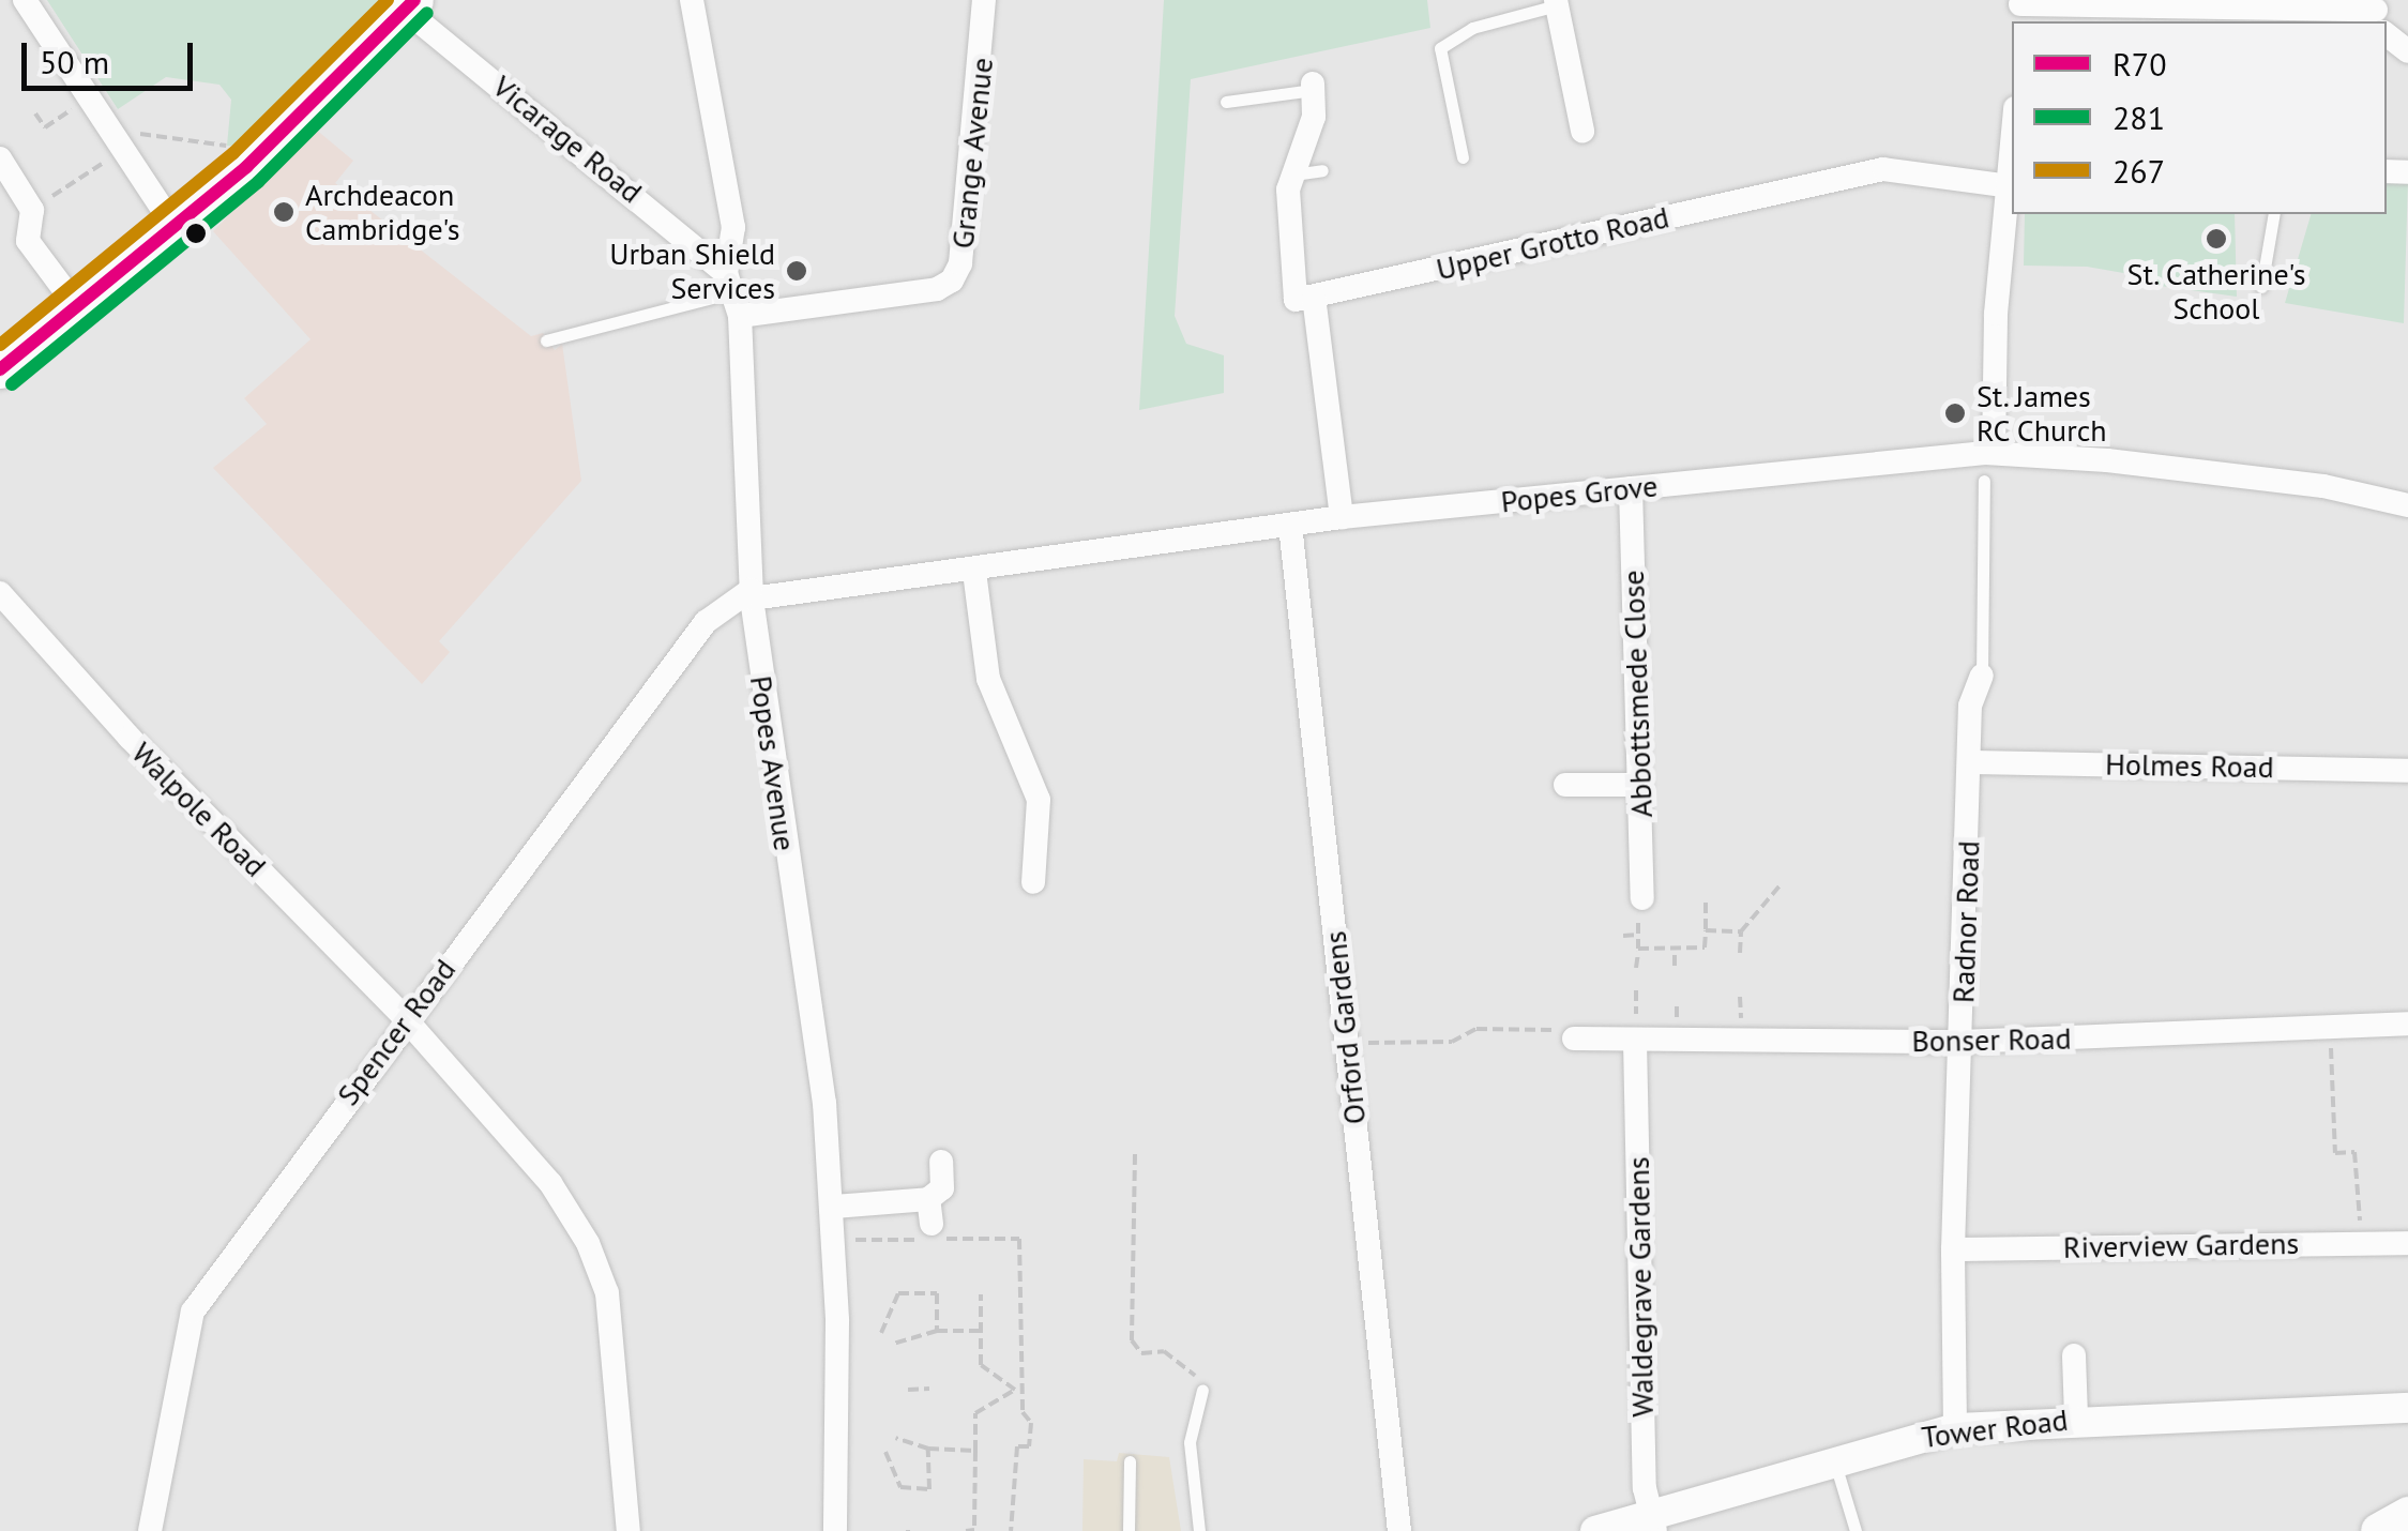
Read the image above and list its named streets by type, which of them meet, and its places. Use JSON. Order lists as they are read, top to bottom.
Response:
{
  "streets": {
    "street": [
      "Vicarage Road",
      "Grange Avenue",
      "Upper Grotto Road",
      "Popes Grove",
      "Abbottsmede Close",
      "Popes Avenue",
      "Holmes Road",
      "Walpole Road",
      "Radnor Road",
      "Orford Gardens",
      "Spencer Road",
      "Bonser Road",
      "Riverview Gardens",
      "Waldegrave Gardens",
      "Tower Road"
    ]
  },
  "crossings": [
    ["Vicarage Road", "Grange Avenue"],
    ["Vicarage Road", "Popes Avenue"],
    ["Grange Avenue", "Popes Avenue"],
    ["Popes Grove", "Abbottsmede Close"],
    ["Popes Grove", "Popes Avenue"],
    ["Popes Grove", "Orford Gardens"],
    ["Popes Grove", "Spencer Road"],
    ["Popes Avenue", "Spencer Road"],
    ["Holmes Road", "Radnor Road"],
    ["Walpole Road", "Spencer Road"],
    ["Radnor Road", "Bonser Road"],
    ["Radnor Road", "Riverview Gardens"],
    ["Radnor Road", "Tower Road"],
    ["Bonser Road", "Waldegrave Gardens"],
    ["Waldegrave Gardens", "Tower Road"]
  ],
  "places": [
    "Archdeacon Cambridge's",
    "St. Catherine's School",
    "Urban Shield Services",
    "St. James RC Church"
  ],
  "lines": ["transit line R70", "transit line 267", "transit line 281"],
  "legend": ["R70", "281", "267"],
  "scale_bar": "50 m"
}
